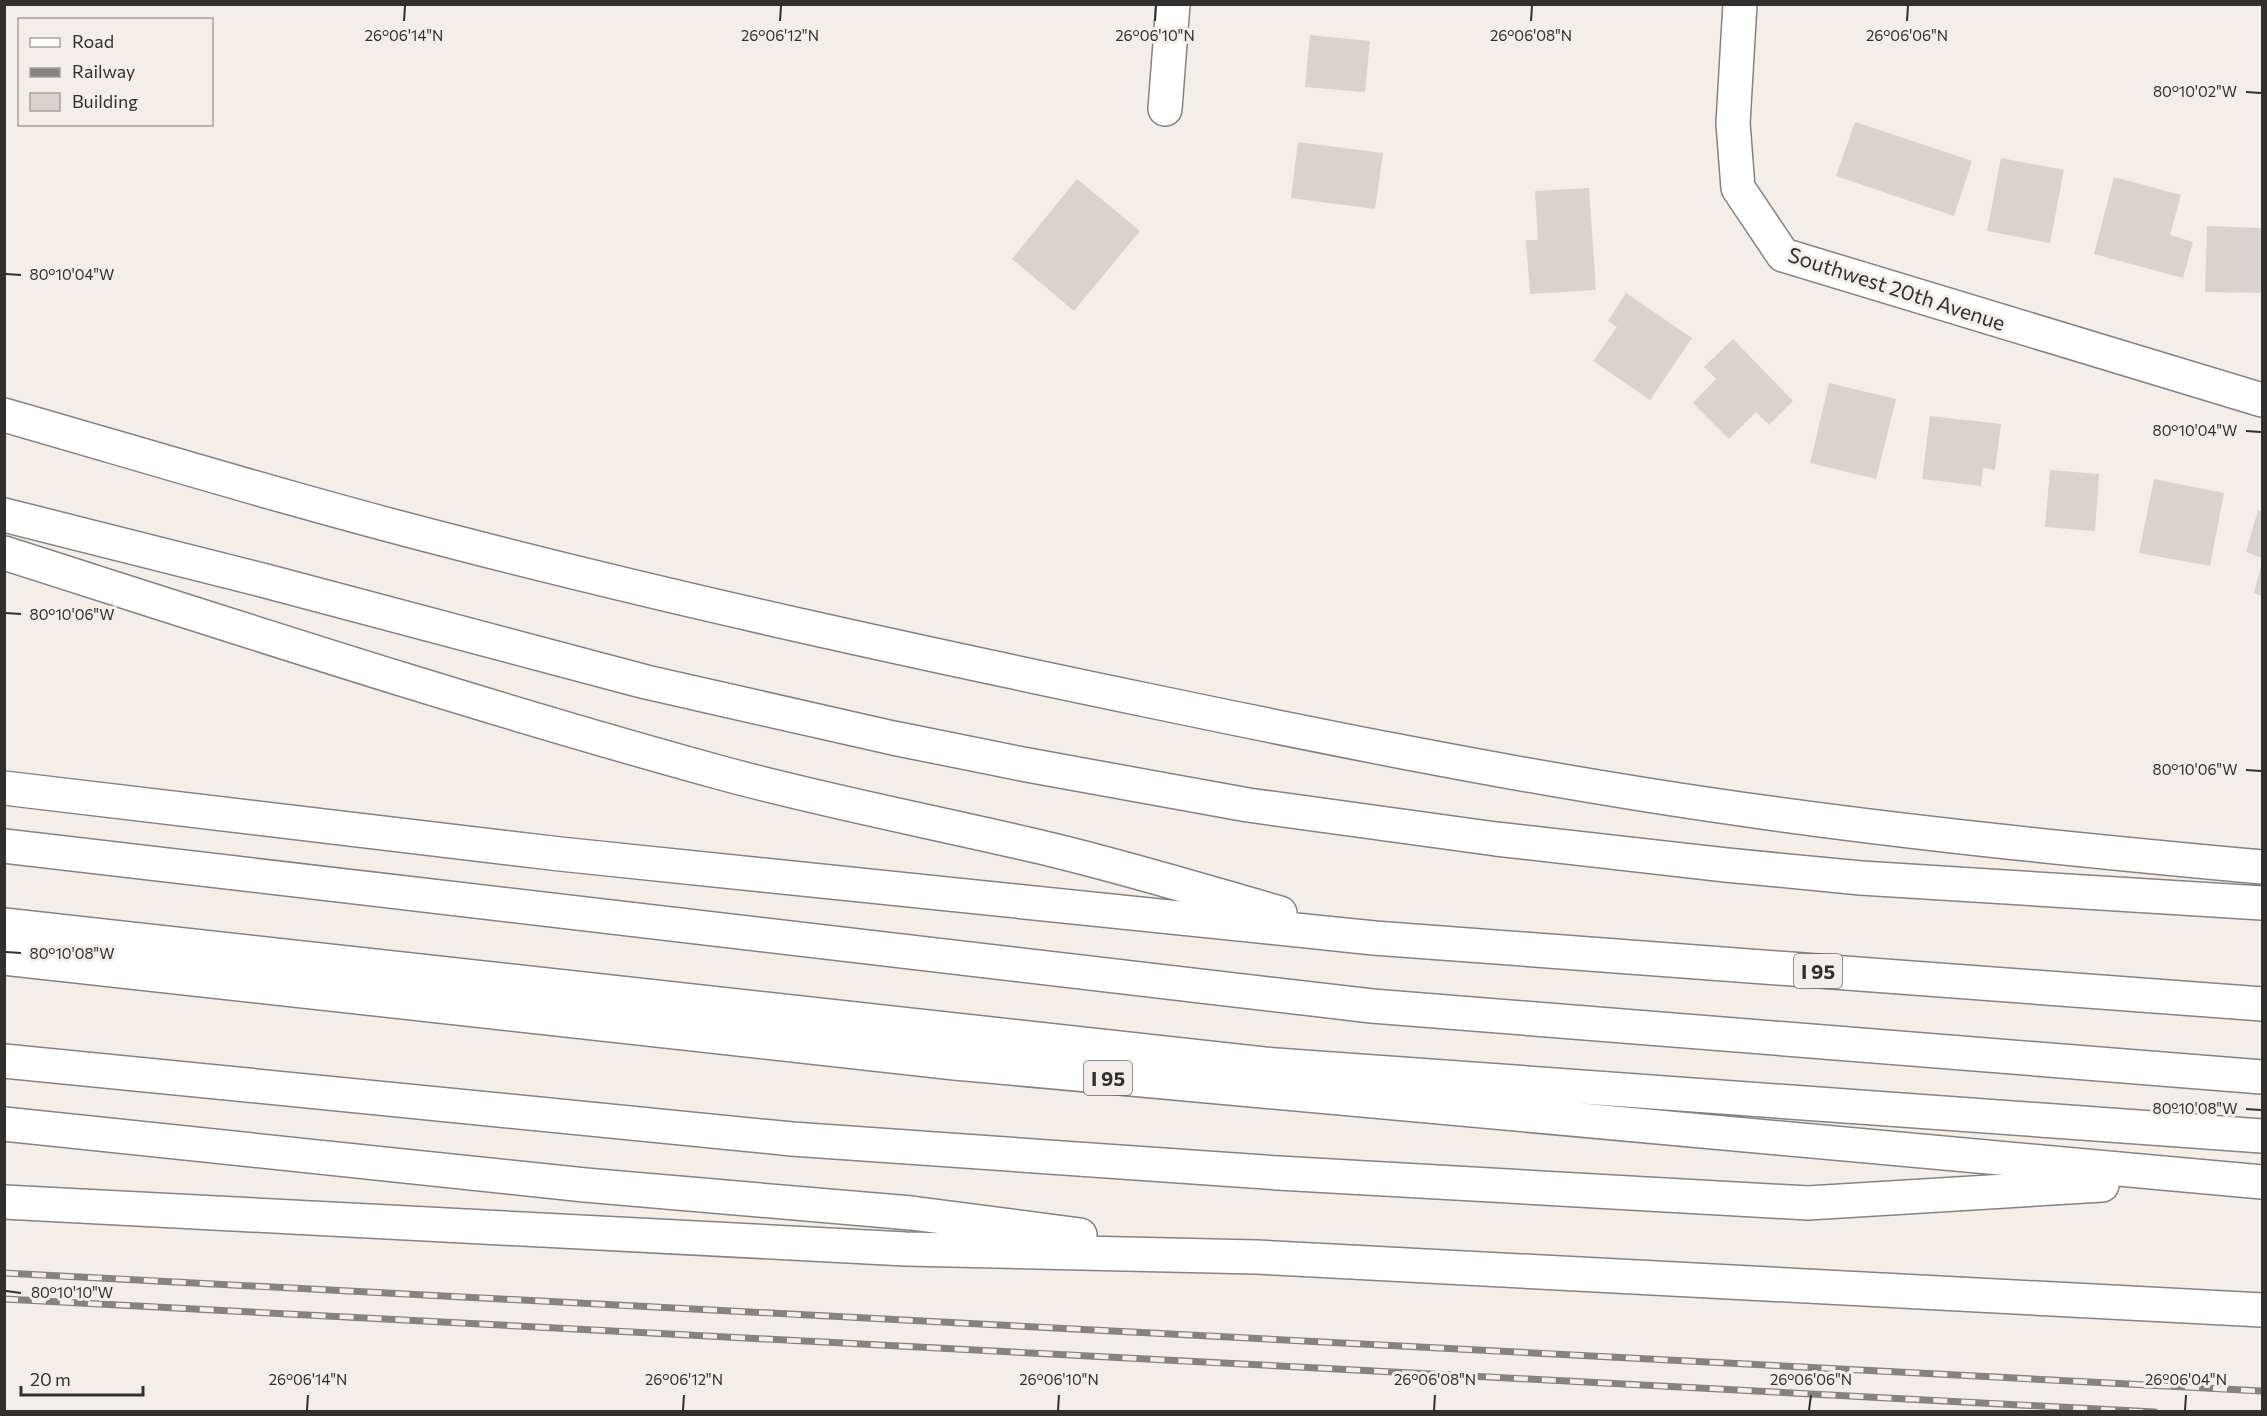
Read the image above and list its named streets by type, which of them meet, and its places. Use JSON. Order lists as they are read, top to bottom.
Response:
{
  "streets": {
    "main road": ["Southwest 20th Avenue", "I 95"]
  },
  "legend": ["Road", "Railway", "Building"],
  "scale_bar": "20 m",
  "coordinates": [
    "26°06'14\"N",
    "26°06'12\"N",
    "26°06'10\"N",
    "26°06'08\"N",
    "26°06'06\"N",
    "80°10'02\"W",
    "80°10'04\"W",
    "80°10'06\"W",
    "80°10'08\"W",
    "80°10'10\"W",
    "26°06'04\"N"
  ]
}
